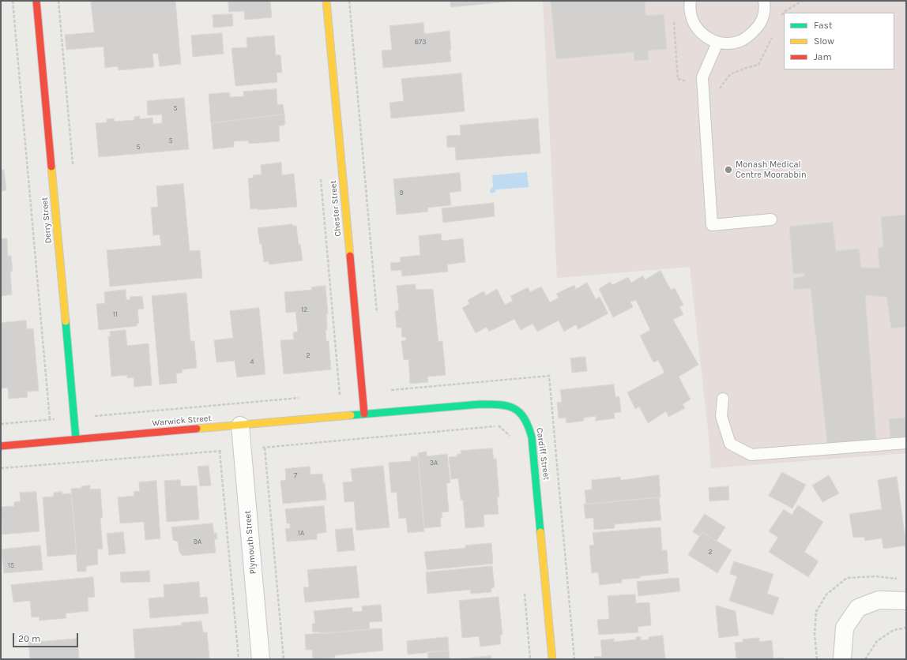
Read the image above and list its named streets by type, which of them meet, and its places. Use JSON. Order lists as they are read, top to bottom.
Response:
{
  "streets": {
    "street": [
      "Chester Street",
      "Derry Street",
      "Warwick Street",
      "Cardiff Street",
      "Plymouth Street"
    ]
  },
  "crossings": [
    ["Chester Street", "Warwick Street"],
    ["Chester Street", "Cardiff Street"],
    ["Derry Street", "Warwick Street"],
    ["Warwick Street", "Cardiff Street"],
    ["Warwick Street", "Plymouth Street"]
  ],
  "places": ["Monash Medical Centre Moorabbin"],
  "house_numbers": [
    "873",
    "5",
    "5",
    "5",
    "9",
    "12",
    "11",
    "2",
    "4",
    "3A",
    "7",
    "1A",
    "9A",
    "2",
    "15"
  ],
  "legend": ["Fast", "Slow", "Jam"],
  "scale_bar": "20 m"
}
